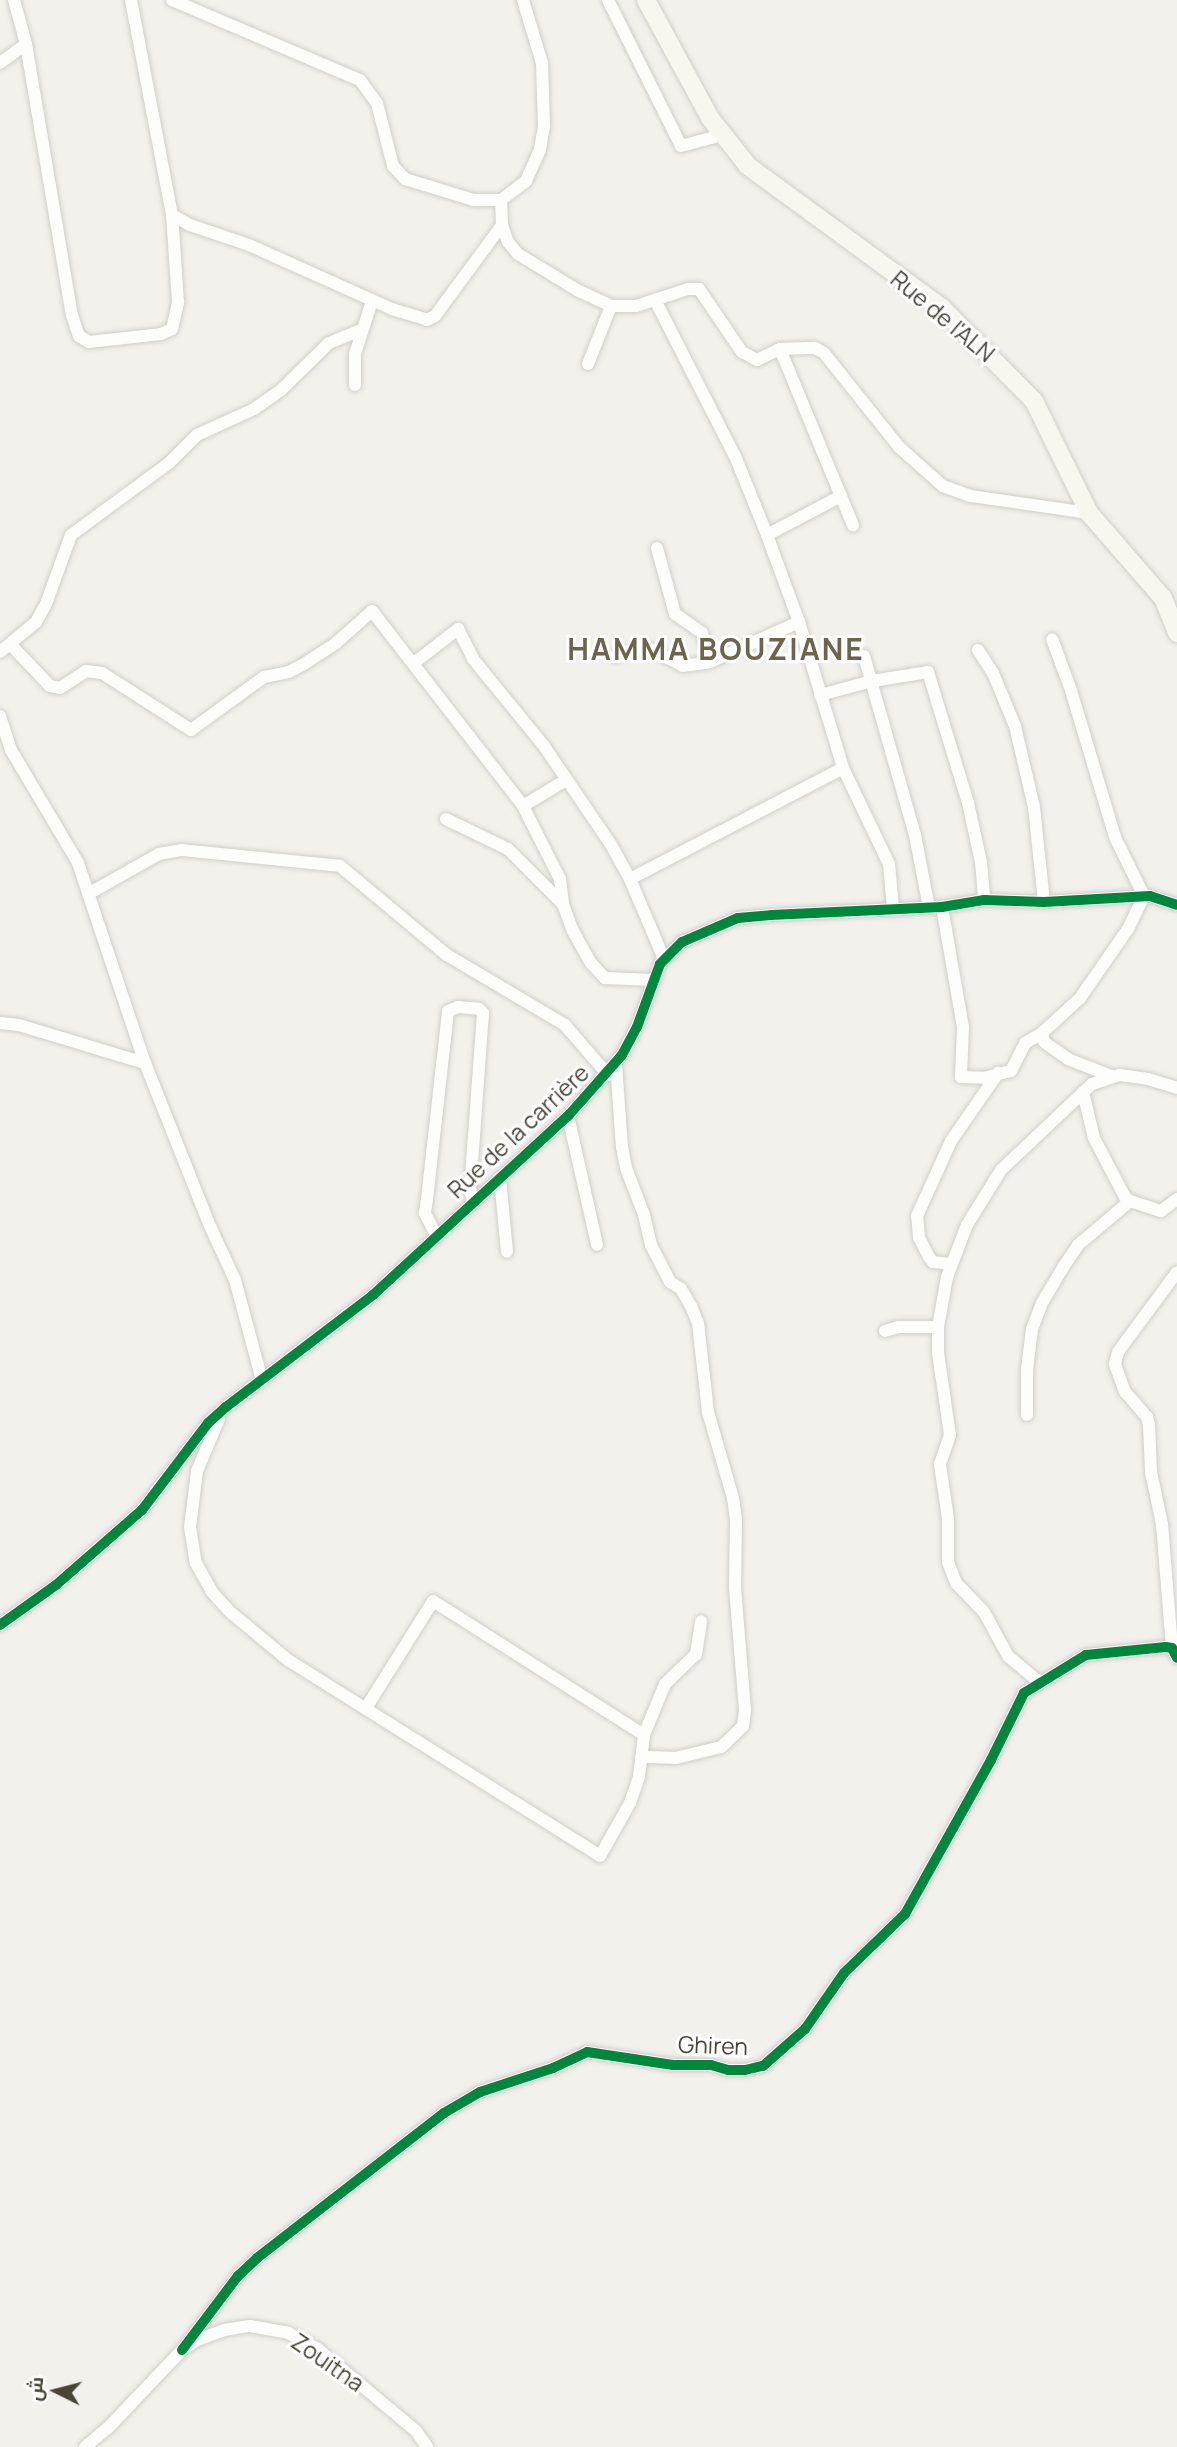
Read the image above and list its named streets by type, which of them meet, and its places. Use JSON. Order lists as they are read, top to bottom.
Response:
{
  "streets": {
    "main road": ["Rue de l'ALN"],
    "street": ["Rue de la carrière", "Ghiren", "Zouitna"]
  },
  "crossings": [
    ["Ghiren", "Zouitna"]
  ],
  "districts": ["HAMMA BOUZIANE"],
  "north": "left"
}
